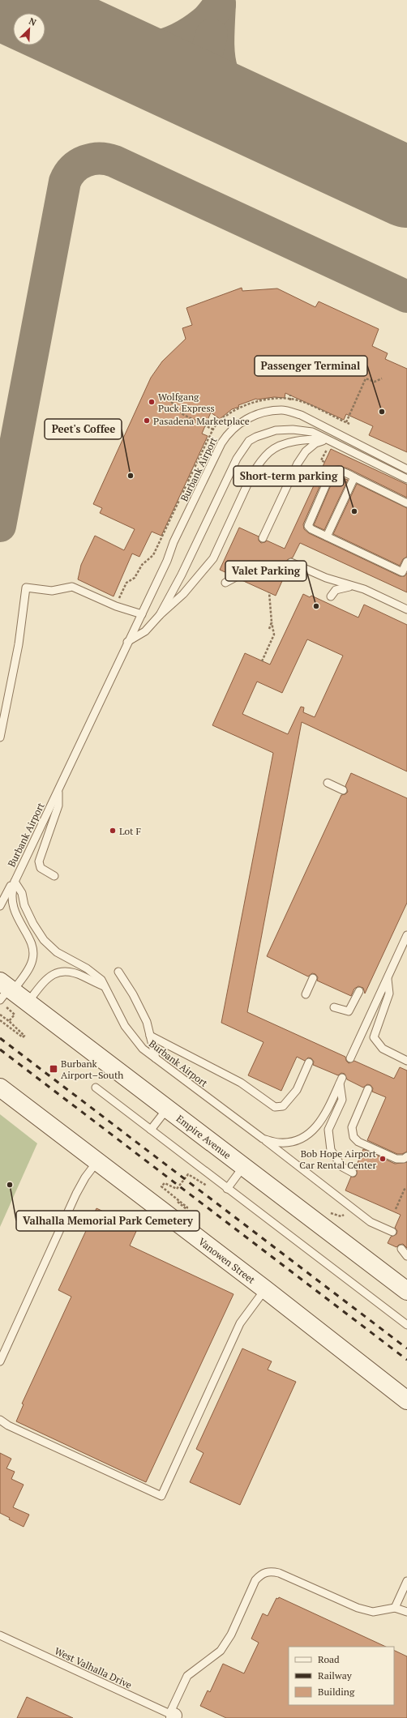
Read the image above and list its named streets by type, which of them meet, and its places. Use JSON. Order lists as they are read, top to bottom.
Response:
{
  "streets": {
    "main road": ["Empire Avenue", "Vanowen Street"],
    "lane": ["Burbank Airport", "West Valhalla Drive"]
  },
  "places": {
    "other": [
      "Wolfgang Puck Express",
      "Passenger Terminal",
      "Pasadena Marketplace",
      "Peet's Coffee",
      "Short-term parking",
      "Valet Parking",
      "Lot F",
      "Bob Hope Airport Car Rental Center",
      "Valhalla Memorial Park Cemetery"
    ],
    "transit": ["Burbank Airport–South"]
  },
  "legend": ["Road", "Railway", "Building"],
  "north": "top right"
}
